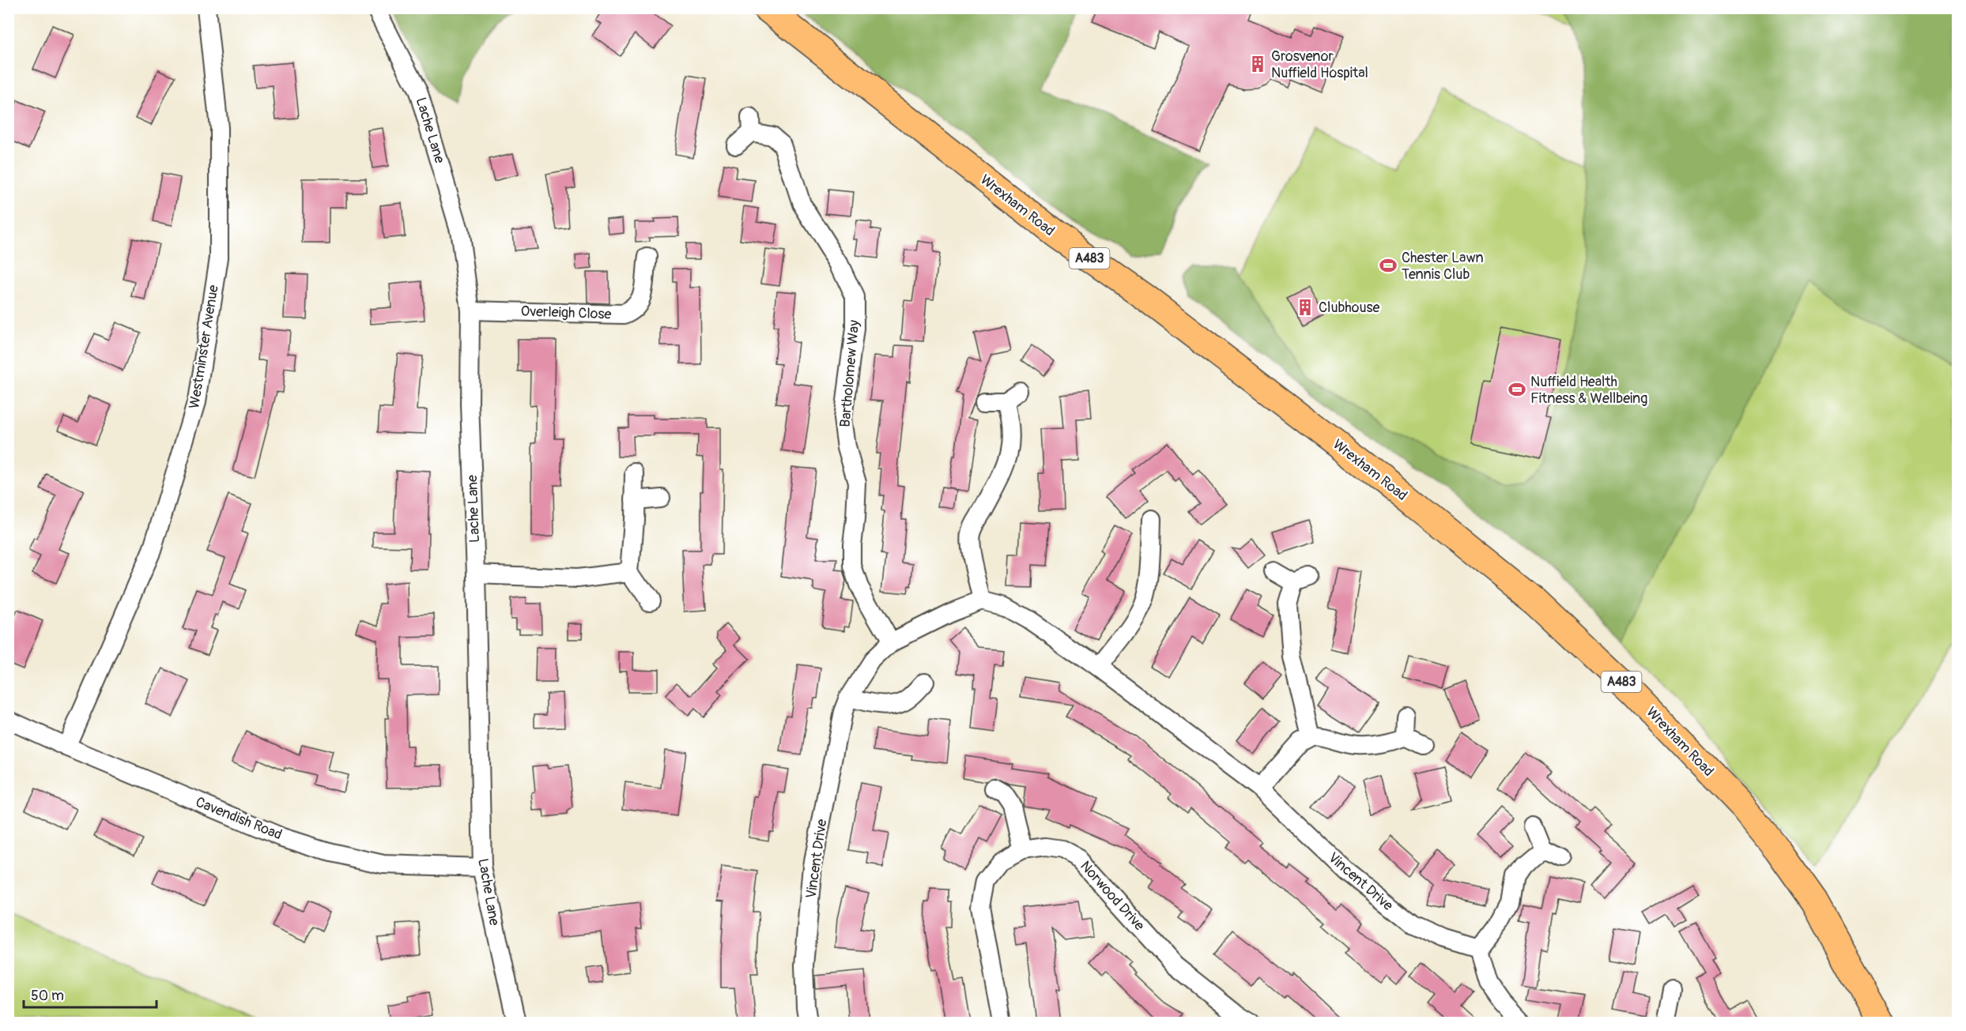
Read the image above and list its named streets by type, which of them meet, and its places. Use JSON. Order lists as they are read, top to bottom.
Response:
{
  "streets": {
    "highway": ["Wrexham Road", "A483"],
    "street": [
      "Lache Lane",
      "Overleigh Close",
      "Westminster Avenue",
      "Bartholomew Way",
      "Cavendish Road",
      "Vincent Drive",
      "Norwood Drive"
    ]
  },
  "crossings": [
    ["Lache Lane", "Overleigh Close"],
    ["Lache Lane", "Cavendish Road"],
    ["Westminster Avenue", "Cavendish Road"],
    ["Bartholomew Way", "Vincent Drive"]
  ],
  "places": {
    "building": ["Grosvenor Nuffield Hospital", "Clubhouse"],
    "sports": ["Chester Lawn Tennis Club", "Nuffield Health Fitness & Wellbeing"]
  },
  "scale_bar": "50 m"
}
